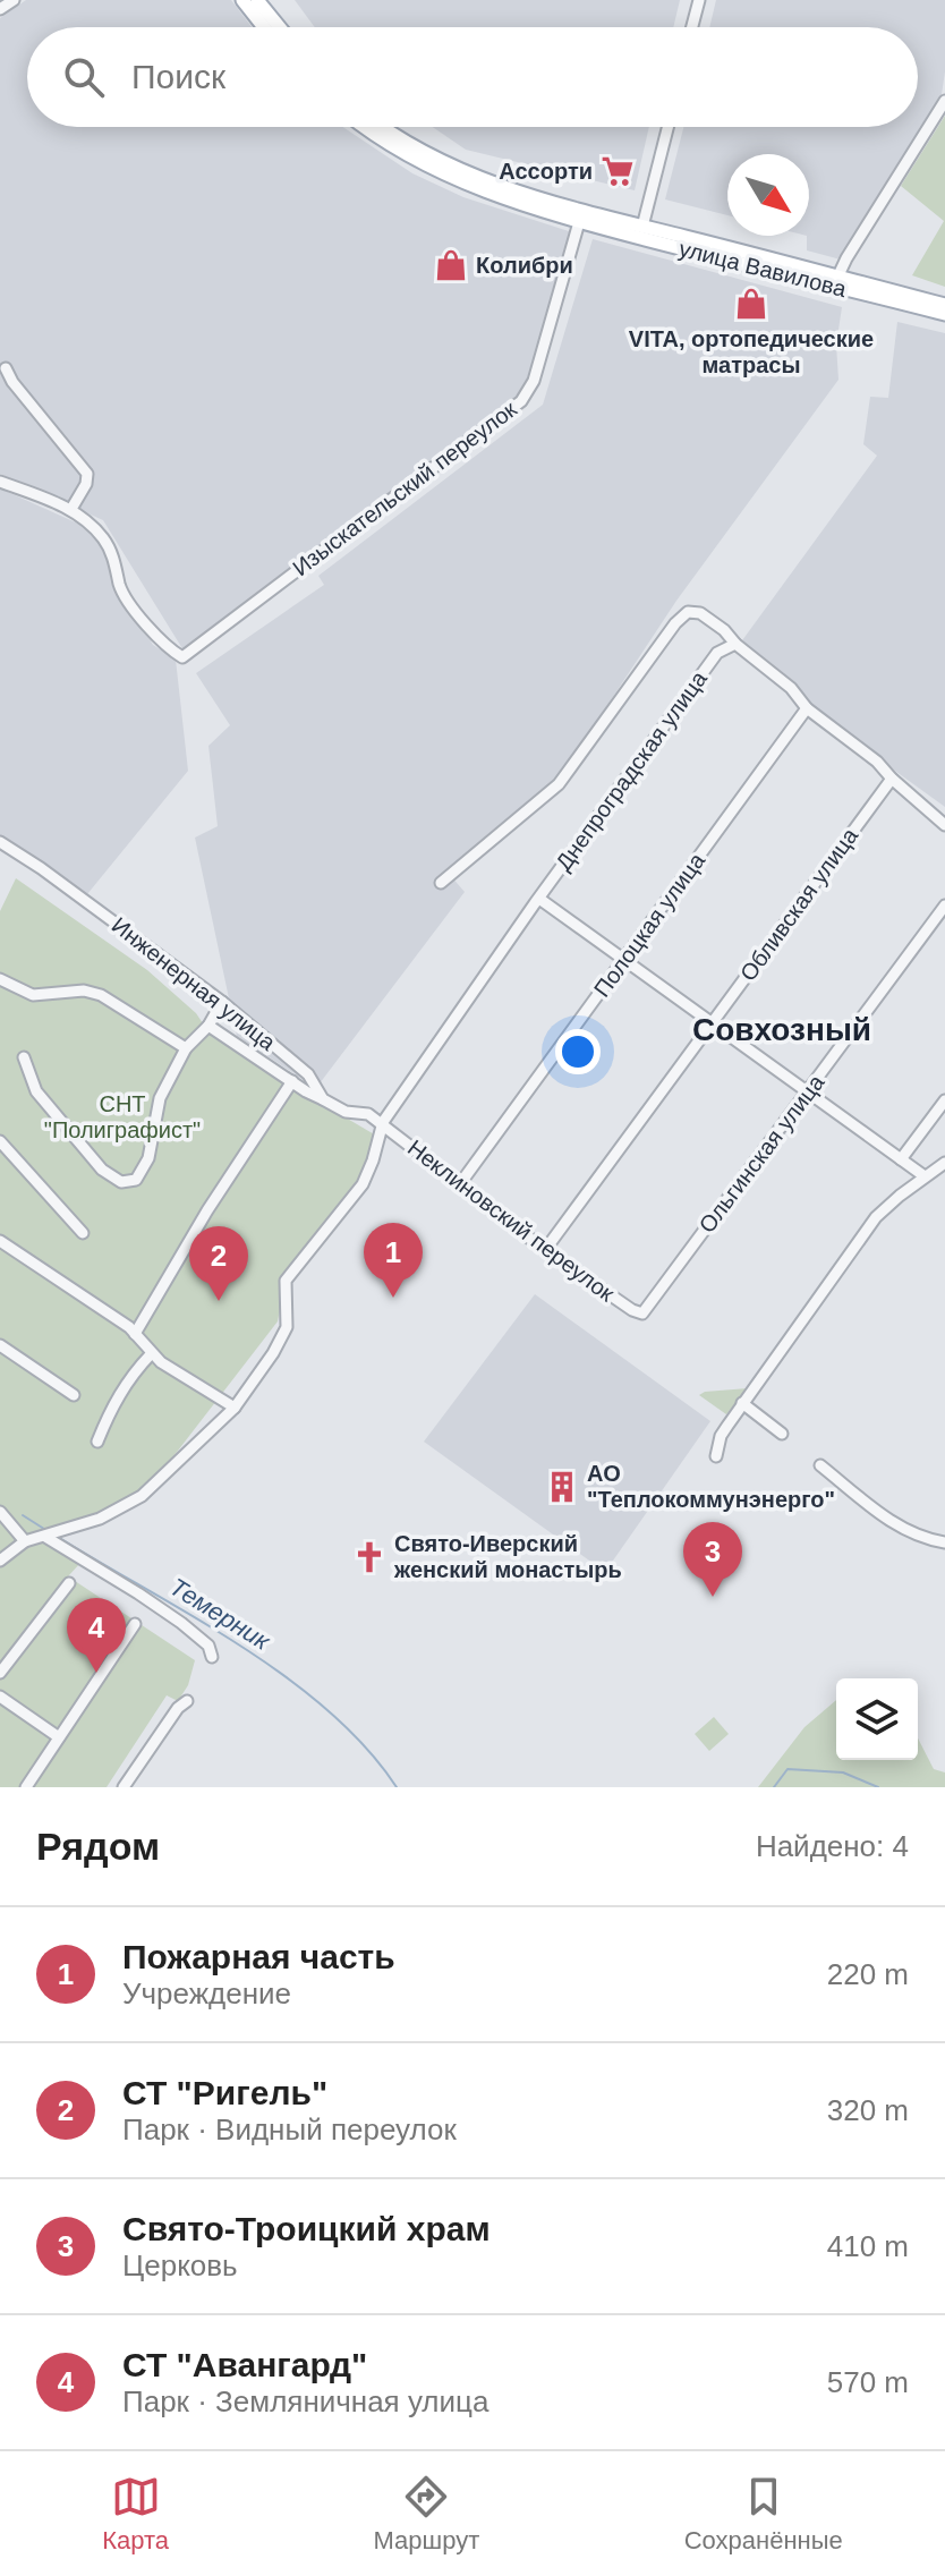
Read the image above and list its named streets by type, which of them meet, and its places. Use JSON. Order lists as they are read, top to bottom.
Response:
{
  "streets": {
    "main road": ["улица Вавилова"],
    "street": [
      "Изыскательский переулок",
      "Днепроградская улица",
      "Обливская улица",
      "Полоцкая улица",
      "Инженерная улица",
      "Ольгинская улица",
      "Неклиновский переулок"
    ]
  },
  "crossings": [
    ["улица Вавилова", "Изыскательский переулок"],
    ["Днепроградская улица", "Неклиновский переулок"],
    ["Обливская улица", "Неклиновский переулок"],
    ["Полоцкая улица", "Неклиновский переулок"],
    ["Ольгинская улица", "Неклиновский переулок"]
  ],
  "districts": ["Совхозный"],
  "water": ["Темерник"],
  "parks": ["СНТ \"Полиграфист\""],
  "places": {
    "supermarket": ["Ассорти"],
    "shop": ["Колибри", "VITA, ортопедические матрасы"],
    "building": ["АО \"Теплокоммунэнерго\""],
    "church": ["Свято-Иверский женский монастырь"]
  },
  "north": "bottom right",
  "page": {
    "search": "Поиск",
    "pins": [
      "1",
      "2",
      "3",
      "4"
    ],
    "heading": ["Рядом", "Найдено: 4"],
    "list": [
      {
        "mark": "1",
        "name": "Пожарная часть",
        "note": "Учреждение",
        "value": "220 m"
      },
      {
        "mark": "2",
        "name": "СТ \"Ригель\"",
        "note": "Парк · Видный переулок",
        "value": "320 m"
      },
      {
        "mark": "3",
        "name": "Свято-Троицкий храм",
        "note": "Церковь",
        "value": "410 m"
      },
      {
        "mark": "4",
        "name": "СТ \"Авангард\"",
        "note": "Парк · Земляничная улица",
        "value": "570 m"
      }
    ],
    "nav": ["Карта", "Маршрут", "Сохранённые"]
  }
}
